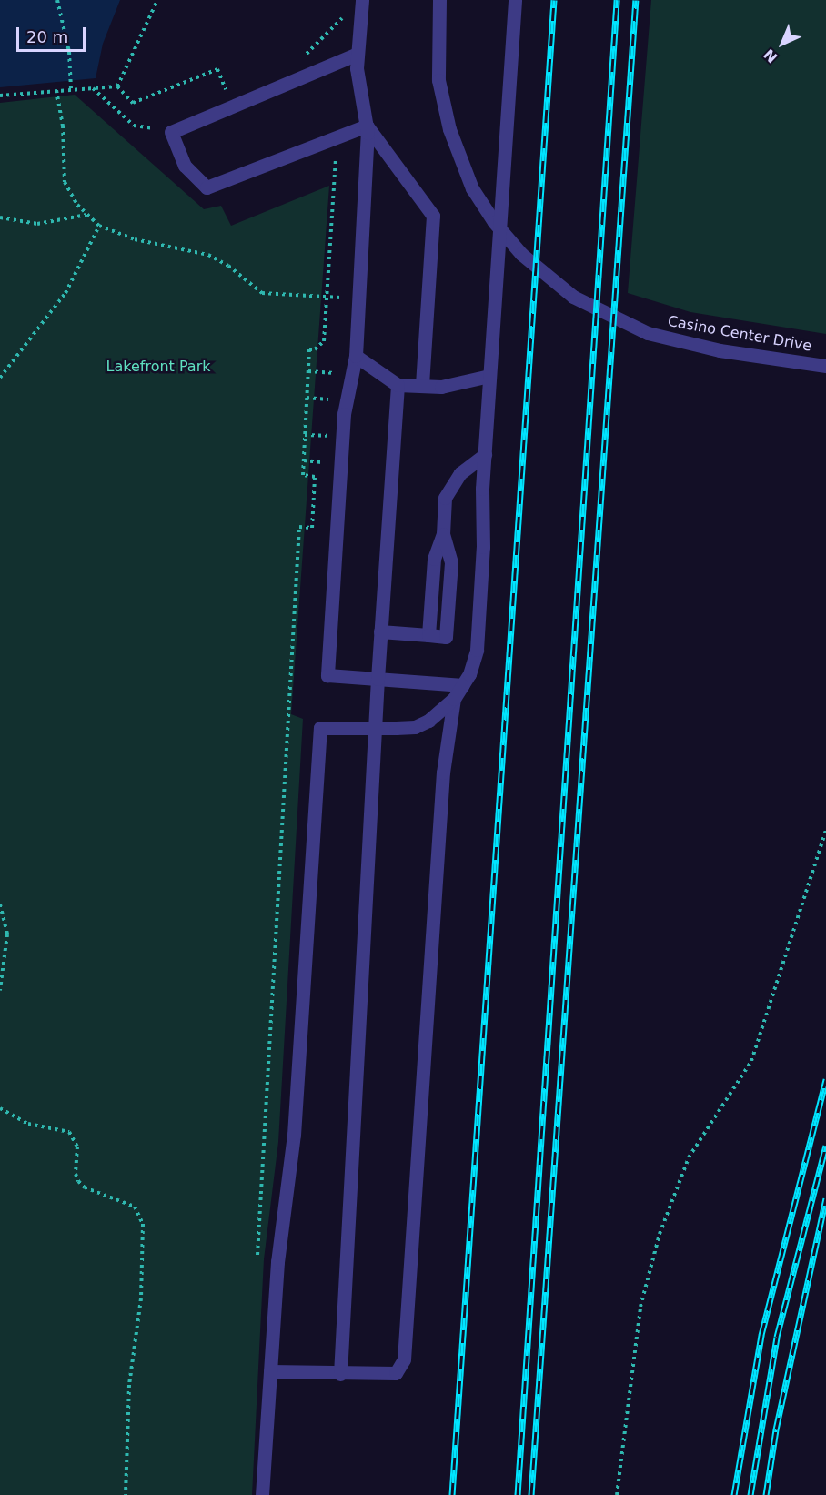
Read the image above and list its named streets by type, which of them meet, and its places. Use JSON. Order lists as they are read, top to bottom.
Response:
{
  "streets": {
    "street": ["Casino Center Drive"]
  },
  "parks": ["Lakefront Park"],
  "scale_bar": "20 m",
  "north": "bottom left"
}
